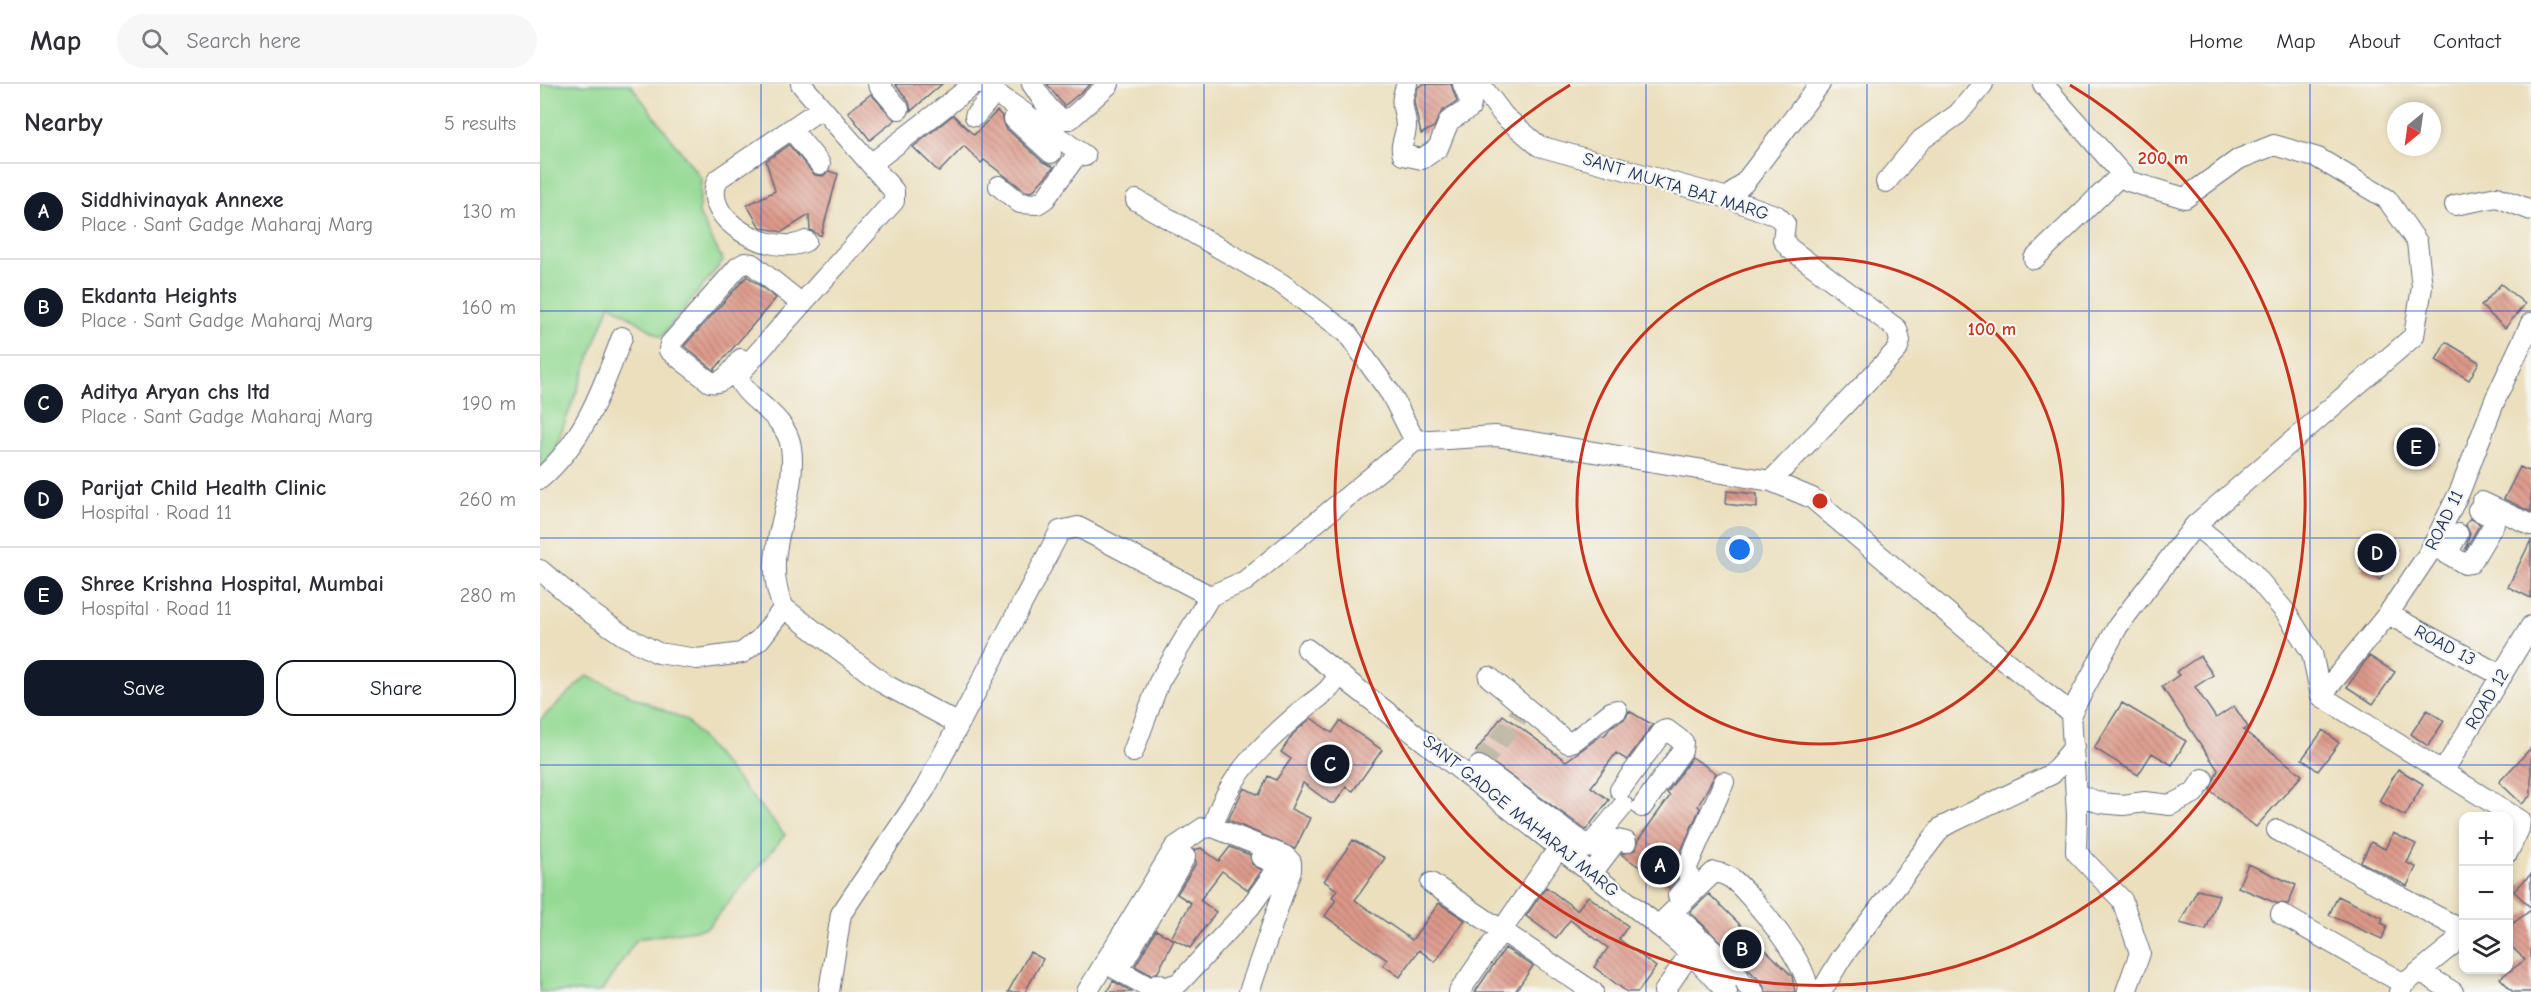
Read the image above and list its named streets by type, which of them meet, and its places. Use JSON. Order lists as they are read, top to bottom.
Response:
{
  "streets": {
    "street": [
      "SANT MUKTA BAI MARG",
      "ROAD 11",
      "ROAD 13",
      "ROAD 12",
      "SANT GADGE MAHARAJ MARG"
    ]
  },
  "crossings": [
    ["ROAD 11", "ROAD 13"],
    ["ROAD 13", "ROAD 12"]
  ],
  "north": "bottom left",
  "page": {
    "header": "Map",
    "search": "Search here",
    "nav": [
      "Home",
      "Map",
      "About",
      "Contact"
    ],
    "heading": ["Nearby", "5 results"],
    "list": [
      {
        "mark": "A",
        "name": "Siddhivinayak Annexe",
        "note": "Place · Sant Gadge Maharaj Marg",
        "value": "130 m"
      },
      {
        "mark": "B",
        "name": "Ekdanta Heights",
        "note": "Place · Sant Gadge Maharaj Marg",
        "value": "160 m"
      },
      {
        "mark": "C",
        "name": "Aditya Aryan chs ltd",
        "note": "Place · Sant Gadge Maharaj Marg",
        "value": "190 m"
      },
      {
        "mark": "D",
        "name": "Parijat Child Health Clinic",
        "note": "Hospital · Road 11",
        "value": "260 m"
      },
      {
        "mark": "E",
        "name": "Shree Krishna Hospital, Mumbai",
        "note": "Hospital · Road 11",
        "value": "280 m"
      }
    ],
    "pins": [
      "E",
      "D",
      "C",
      "A",
      "B"
    ],
    "buttons": ["Save", "Share"],
    "map_buttons": ["+", "−"]
  },
  "rings": ["200 m", "100 m"]
}
